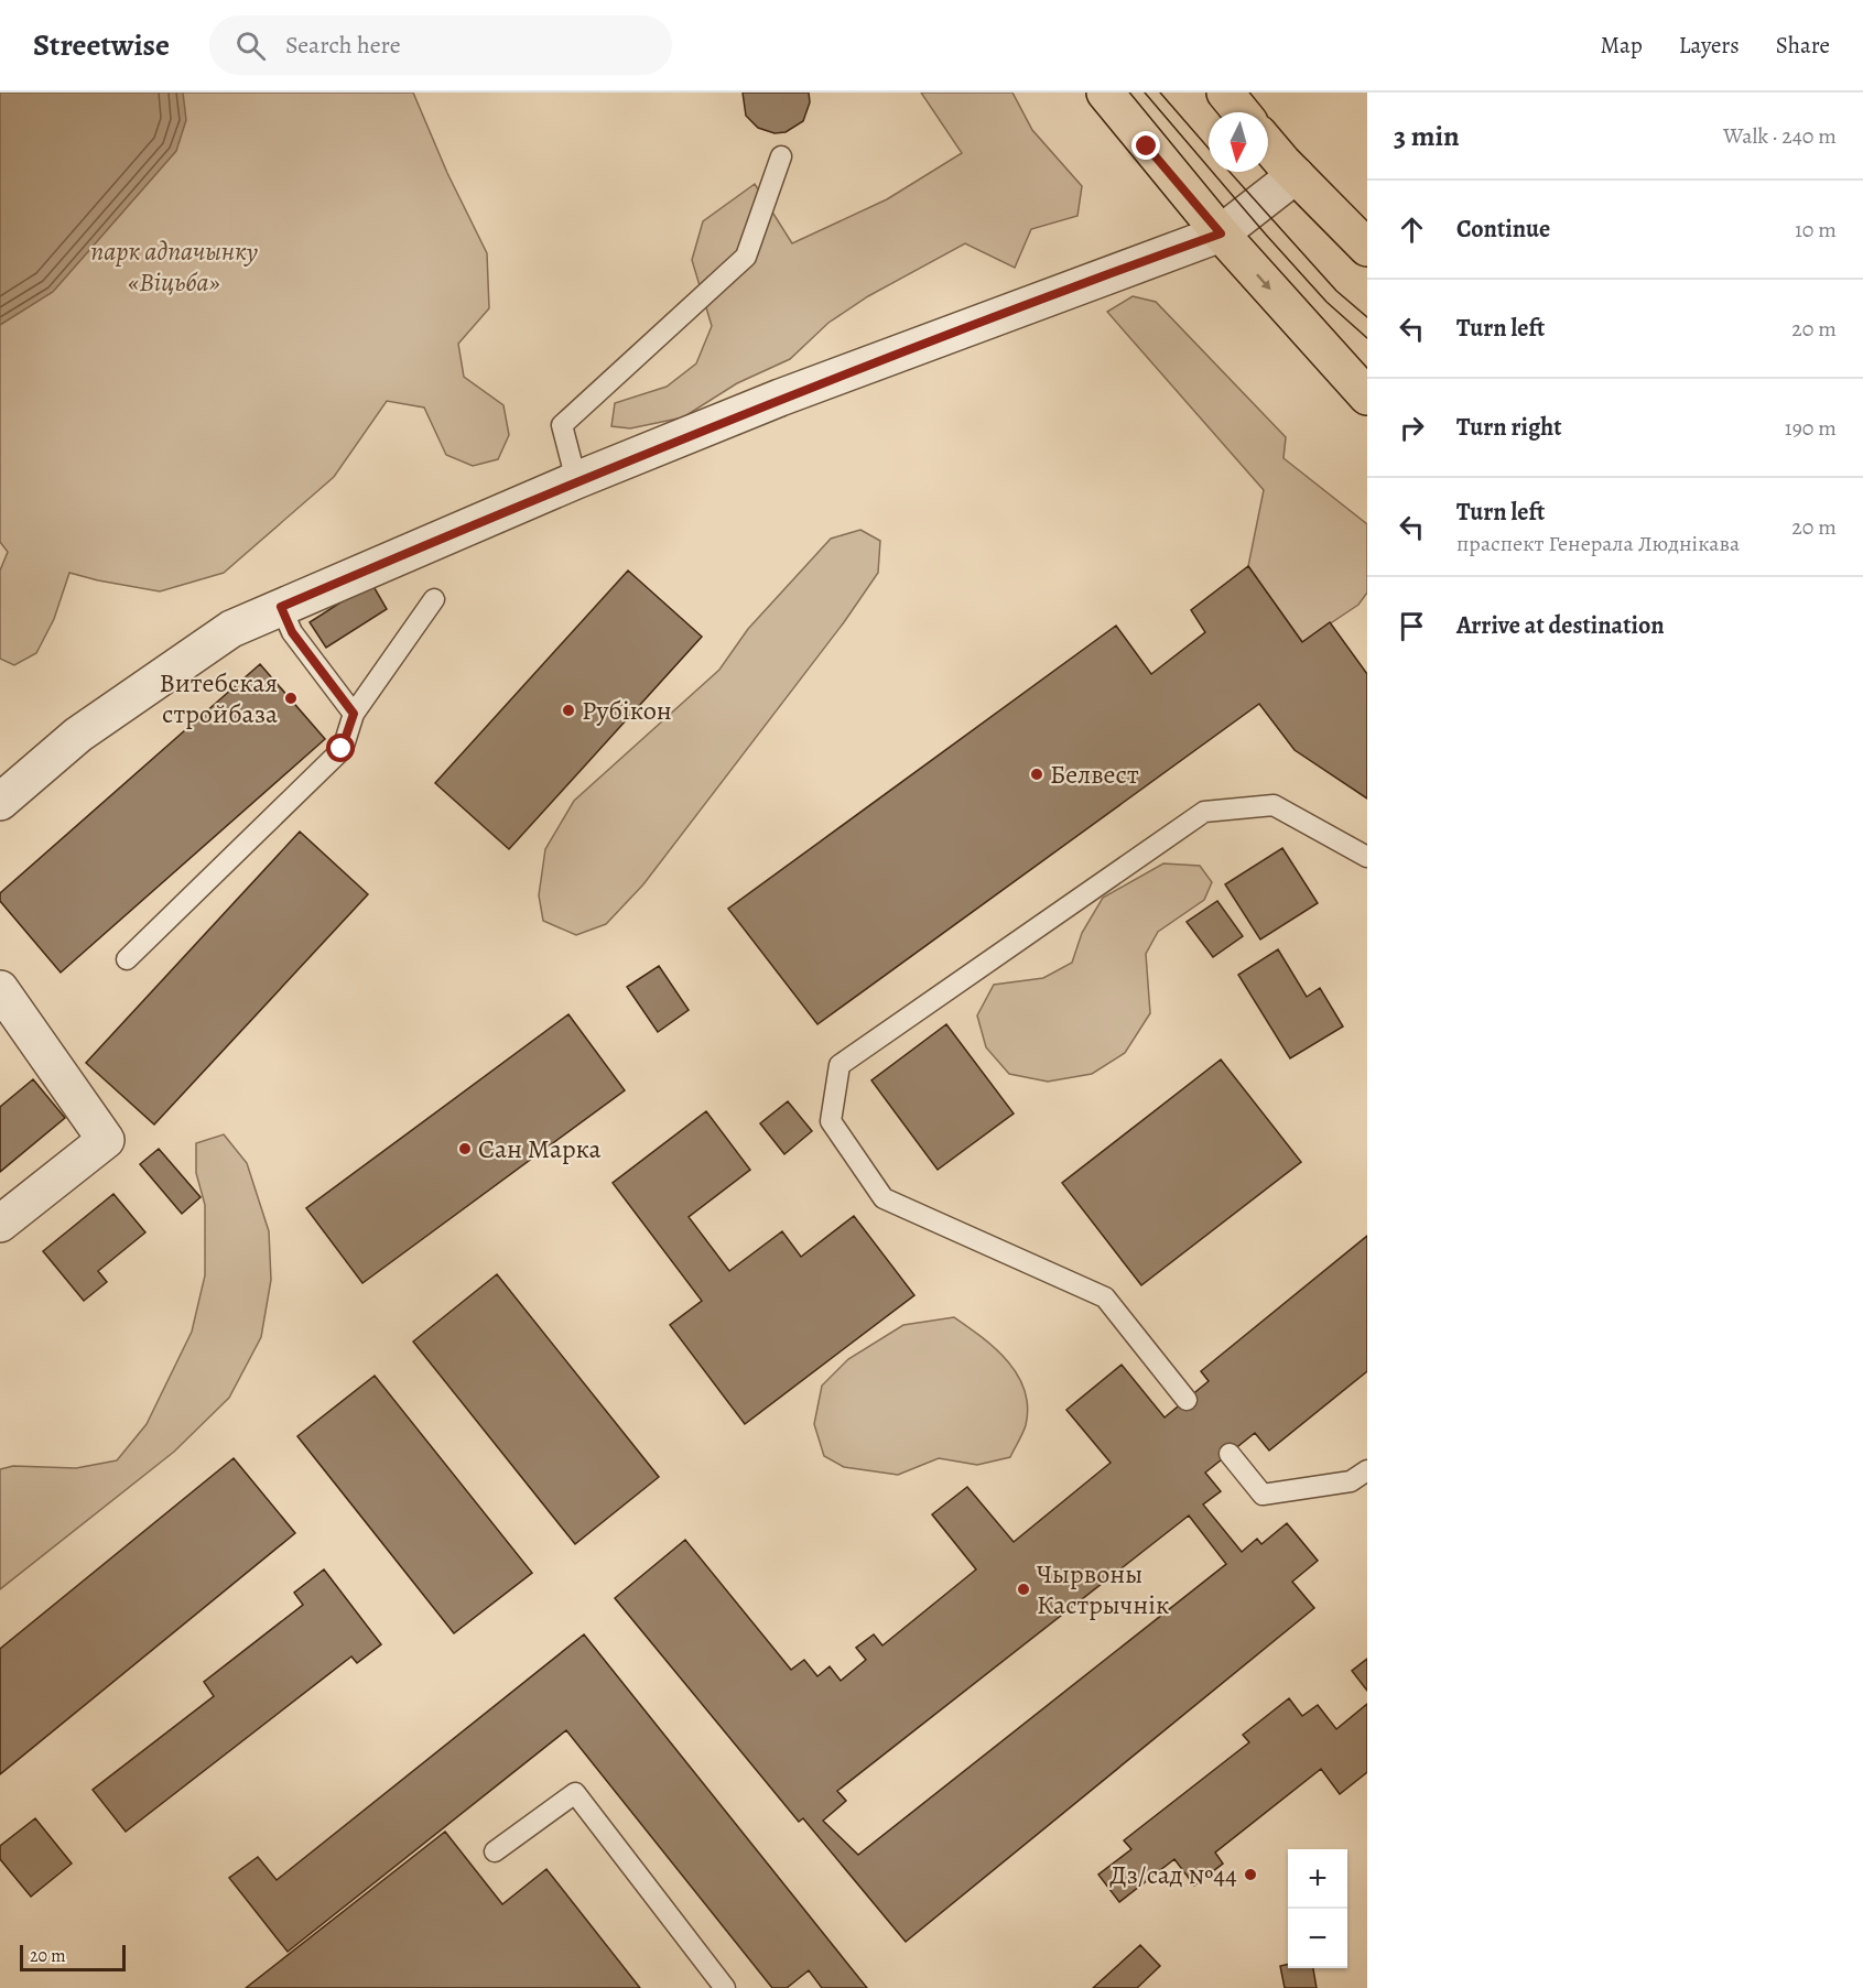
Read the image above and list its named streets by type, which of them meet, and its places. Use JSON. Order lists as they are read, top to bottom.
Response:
{
  "parks": ["парк адпачынку «Віцьба»"],
  "places": [
    "Витебская стройбаза",
    "Рубікон",
    "Белвест",
    "Сан Марка",
    "Чырвоны Кастрычнік",
    "Дз/сад №44"
  ],
  "scale_bar": "20 m",
  "north": "bottom",
  "page": {
    "header": "Streetwise",
    "search": "Search here",
    "nav": ["Map", "Layers", "Share"],
    "heading": ["3 min", "Walk · 240 m"],
    "list": [
      ["Continue", "10 m"],
      ["Turn left", "20 m"],
      ["Turn right", "190 m"],
      ["Turn left", "праспект Генерала Люднікава", "20 m"],
      "Arrive at destination"
    ],
    "map_buttons": ["+", "−"],
    "scale": "20 m"
  }
}
